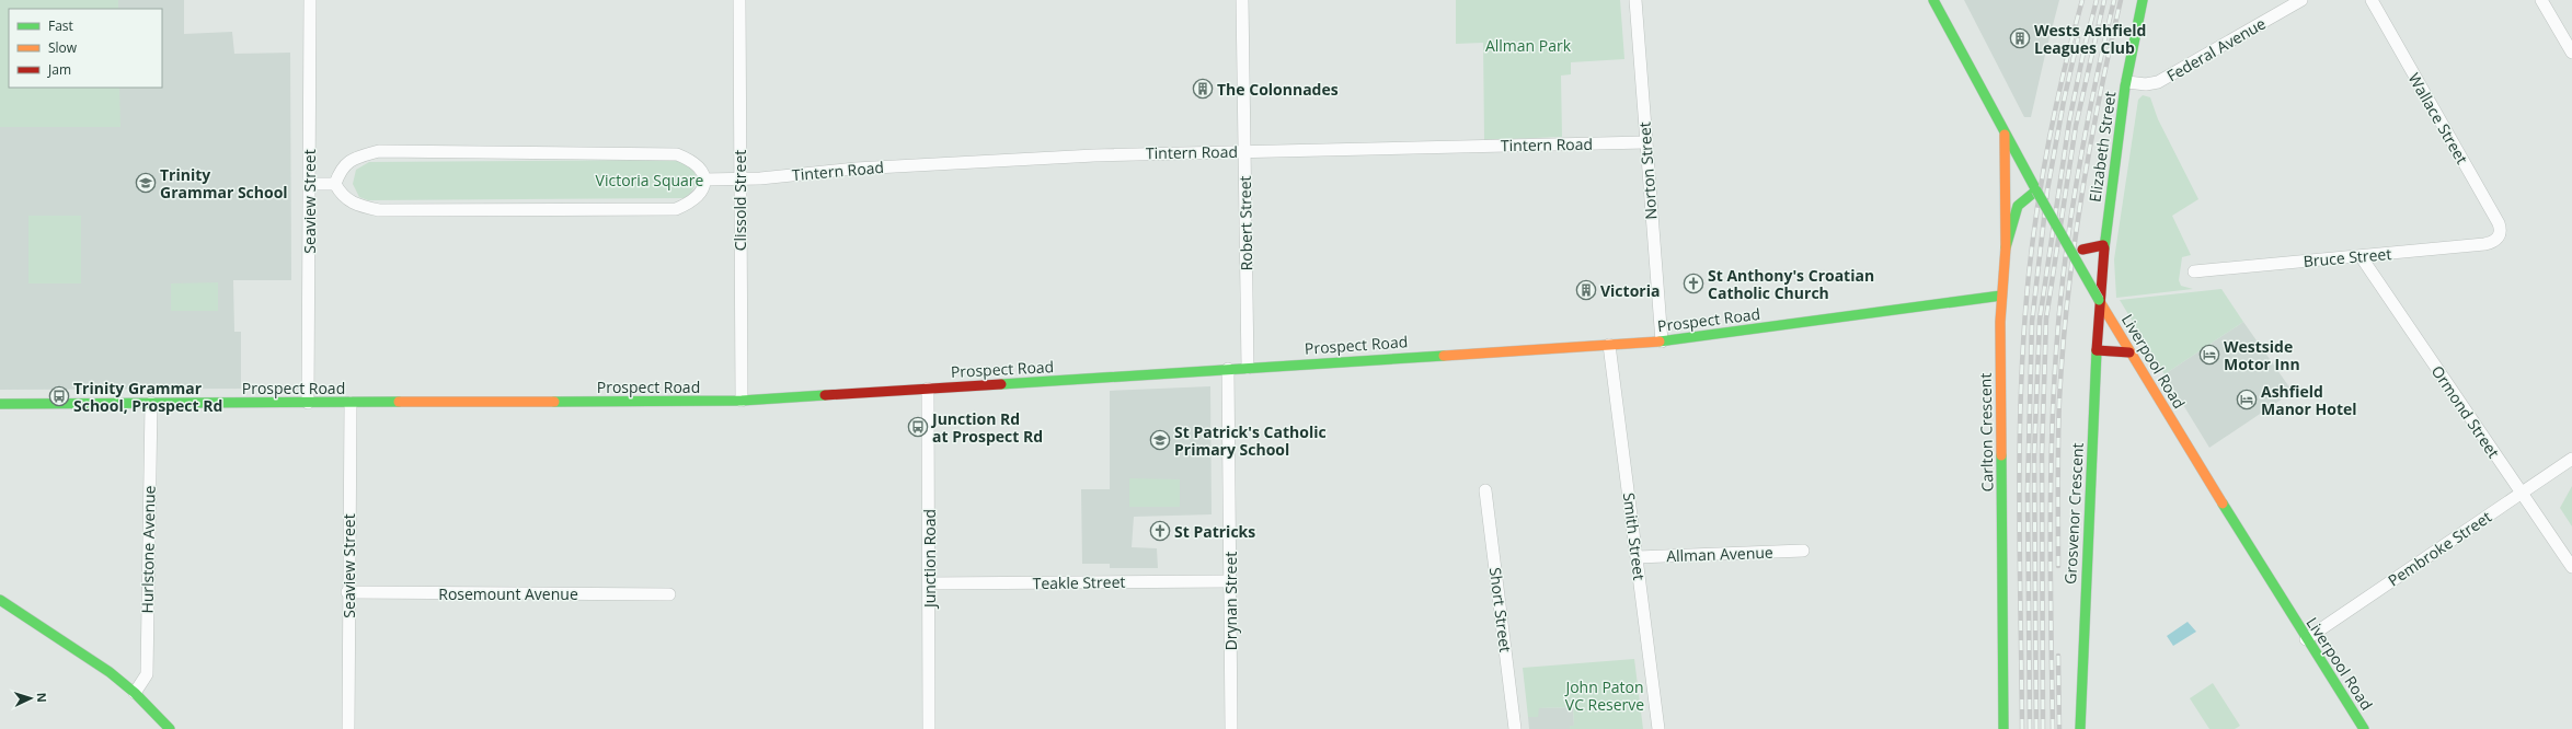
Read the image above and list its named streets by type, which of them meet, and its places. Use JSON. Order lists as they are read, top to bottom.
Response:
{
  "streets": {
    "main road": [
      "Elizabeth Street",
      "Prospect Road",
      "Liverpool Road",
      "Carlton Crescent",
      "Grosvenor Crescent"
    ],
    "street": [
      "Federal Avenue",
      "Wallace Street",
      "Tintern Road",
      "Norton Street",
      "Clissold Street",
      "Seaview Street",
      "Robert Street",
      "Bruce Street",
      "Ormond Street",
      "Smith Street",
      "Pembroke Street",
      "Hurlstone Avenue",
      "Allman Avenue",
      "Junction Road",
      "Teakle Street",
      "Rosemount Avenue",
      "Drynan Street",
      "Short Street"
    ]
  },
  "crossings": [
    ["Federal Avenue", "Elizabeth Street"],
    ["Wallace Street", "Bruce Street"],
    ["Tintern Road", "Norton Street"],
    ["Tintern Road", "Clissold Street"],
    ["Tintern Road", "Robert Street"],
    ["Elizabeth Street", "Liverpool Road"],
    ["Elizabeth Street", "Grosvenor Crescent"],
    ["Norton Street", "Prospect Road"],
    ["Clissold Street", "Prospect Road"],
    ["Seaview Street", "Prospect Road"],
    ["Seaview Street", "Rosemount Avenue"],
    ["Robert Street", "Prospect Road"],
    ["Bruce Street", "Ormond Street"],
    ["Prospect Road", "Carlton Crescent"],
    ["Prospect Road", "Smith Street"],
    ["Prospect Road", "Hurlstone Avenue"],
    ["Prospect Road", "Junction Road"],
    ["Prospect Road", "Drynan Street"],
    ["Liverpool Road", "Carlton Crescent"],
    ["Liverpool Road", "Grosvenor Crescent"],
    ["Liverpool Road", "Pembroke Street"],
    ["Ormond Street", "Pembroke Street"],
    ["Smith Street", "Allman Avenue"],
    ["Junction Road", "Teakle Street"],
    ["Teakle Street", "Drynan Street"]
  ],
  "parks": ["Allman Park", "Victoria Square", "John Paton VC Reserve"],
  "places": {
    "building": ["Wests Ashfield Leagues Club", "The Colonnades", "Victoria"],
    "school or university": ["Trinity Grammar School", "St Patrick's Catholic Primary School"],
    "church": ["St Anthony's Croatian Catholic Church", "St Patricks"],
    "hotel": ["Westside Motor Inn", "Ashfield Manor Hotel"],
    "bus stop": ["Trinity Grammar School, Prospect Rd", "Junction Rd at Prospect Rd"]
  },
  "legend": ["Fast", "Slow", "Jam"],
  "north": "right"
}
